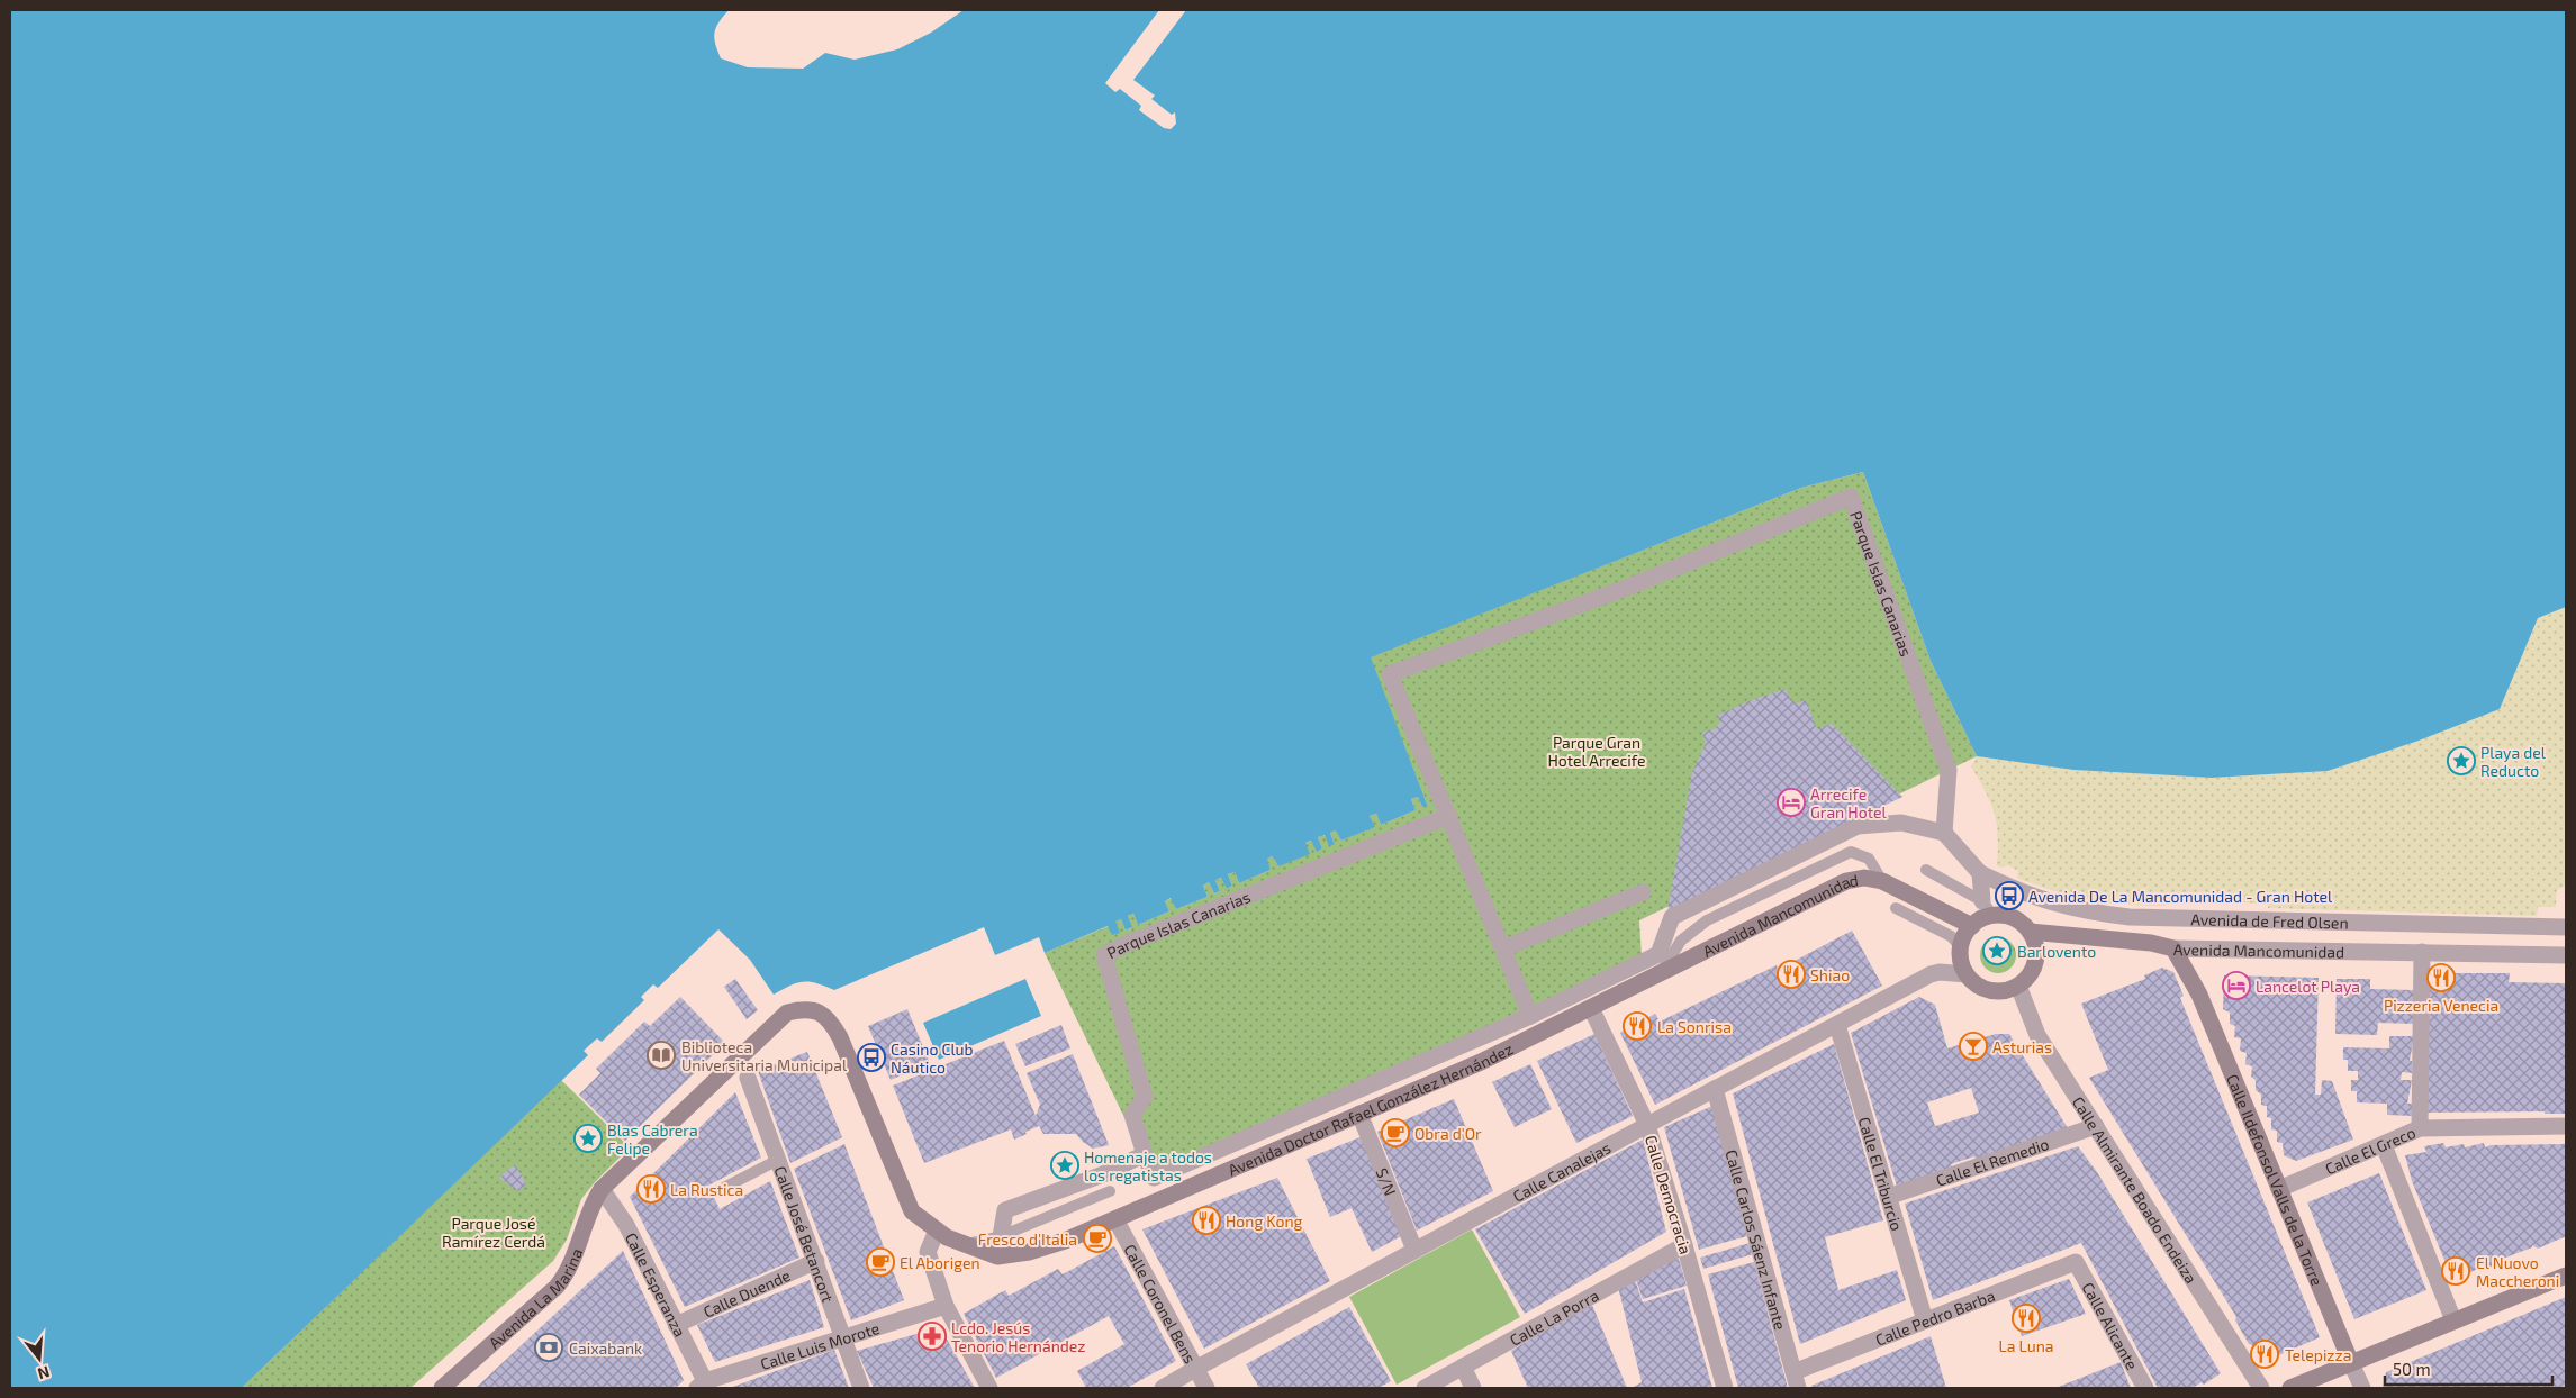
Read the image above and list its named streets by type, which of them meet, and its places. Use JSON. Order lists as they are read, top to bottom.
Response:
{
  "streets": {
    "main road": [
      "Avenida Mancomunidad",
      "Avenida Doctor Rafael González Hernández",
      "Calle Ildefonsol Valls de la Torre",
      "Avenida La Marina"
    ],
    "street": [
      "Parque Islas Canarias",
      "Avenida de Fred Olsen",
      "Calle El Greco",
      "Calle El Remedio",
      "Calle Canalejas",
      "Calle El Triburcio",
      "S/N",
      "Calle Almirante Boado Endeiza",
      "Calle Democracia",
      "Calle José Betancort",
      "Calle Carlos Sáenz Infante",
      "Calle Esperanza",
      "Calle Duende",
      "Calle Coronel Bens",
      "Calle La Porra",
      "Calle Pedro Barba",
      "Calle Alicante",
      "Calle Luis Morote"
    ]
  },
  "crossings": [
    ["Avenida Mancomunidad", "Avenida Doctor Rafael González Hernández"],
    ["Avenida Mancomunidad", "Calle Canalejas"],
    ["Avenida Mancomunidad", "Calle Ildefonsol Valls de la Torre"],
    ["Avenida Mancomunidad", "Calle Almirante Boado Endeiza"],
    ["Avenida Mancomunidad", "Calle Democracia"],
    ["Avenida Doctor Rafael González Hernández", "S/N"],
    ["Avenida Doctor Rafael González Hernández", "Calle Democracia"],
    ["Avenida Doctor Rafael González Hernández", "Calle Esperanza"],
    ["Avenida Doctor Rafael González Hernández", "Avenida La Marina"],
    ["Avenida Doctor Rafael González Hernández", "Calle Coronel Bens"],
    ["Calle El Greco", "Calle Ildefonsol Valls de la Torre"],
    ["Calle El Remedio", "Calle El Triburcio"],
    ["Calle El Remedio", "Calle Almirante Boado Endeiza"],
    ["Calle Canalejas", "Calle El Triburcio"],
    ["Calle Canalejas", "S/N"],
    ["Calle Canalejas", "Calle Almirante Boado Endeiza"],
    ["Calle Canalejas", "Calle Democracia"],
    ["Calle Canalejas", "Calle Carlos Sáenz Infante"],
    ["Calle Canalejas", "Calle Coronel Bens"],
    ["Calle El Triburcio", "Calle Pedro Barba"],
    ["Calle Democracia", "Calle La Porra"],
    ["Calle José Betancort", "Calle Duende"],
    ["Calle José Betancort", "Calle Luis Morote"],
    ["Calle Carlos Sáenz Infante", "Calle Pedro Barba"],
    ["Calle Esperanza", "Calle Duende"],
    ["Calle Esperanza", "Avenida La Marina"],
    ["Calle Esperanza", "Calle Luis Morote"],
    ["Calle Pedro Barba", "Calle Alicante"]
  ],
  "parks": ["Parque Gran Hotel Arrecife", "Parque José Ramírez Cerdá"],
  "places": {
    "place": [
      "Playa del Reducto",
      "Barlovento",
      "Blas Cabrera Felipe",
      "Homenaje a todos los regatistas"
    ],
    "hotel": ["Arrecife Gran Hotel", "Lancelot Playa"],
    "bus stop": ["Avenida De La Mancomunidad - Gran Hotel", "Casino Club Náutico"],
    "restaurant": [
      "Shiao",
      "Pizzeria Venecia",
      "La Sonrisa",
      "La Rustica",
      "Hong Kong",
      "El Nuovo Maccheroni",
      "La Luna",
      "Telepizza"
    ],
    "bar": ["Asturias"],
    "library": ["Biblioteca Universitaria Municipal"],
    "cafe": ["Obra d'Or", "Fresco d'Italia", "El Aborigen"],
    "pharmacy": ["Lcdo. Jesús Tenorio Hernández"],
    "bank": ["Caixabank"]
  },
  "scale_bar": "50 m",
  "north": "bottom"
}
